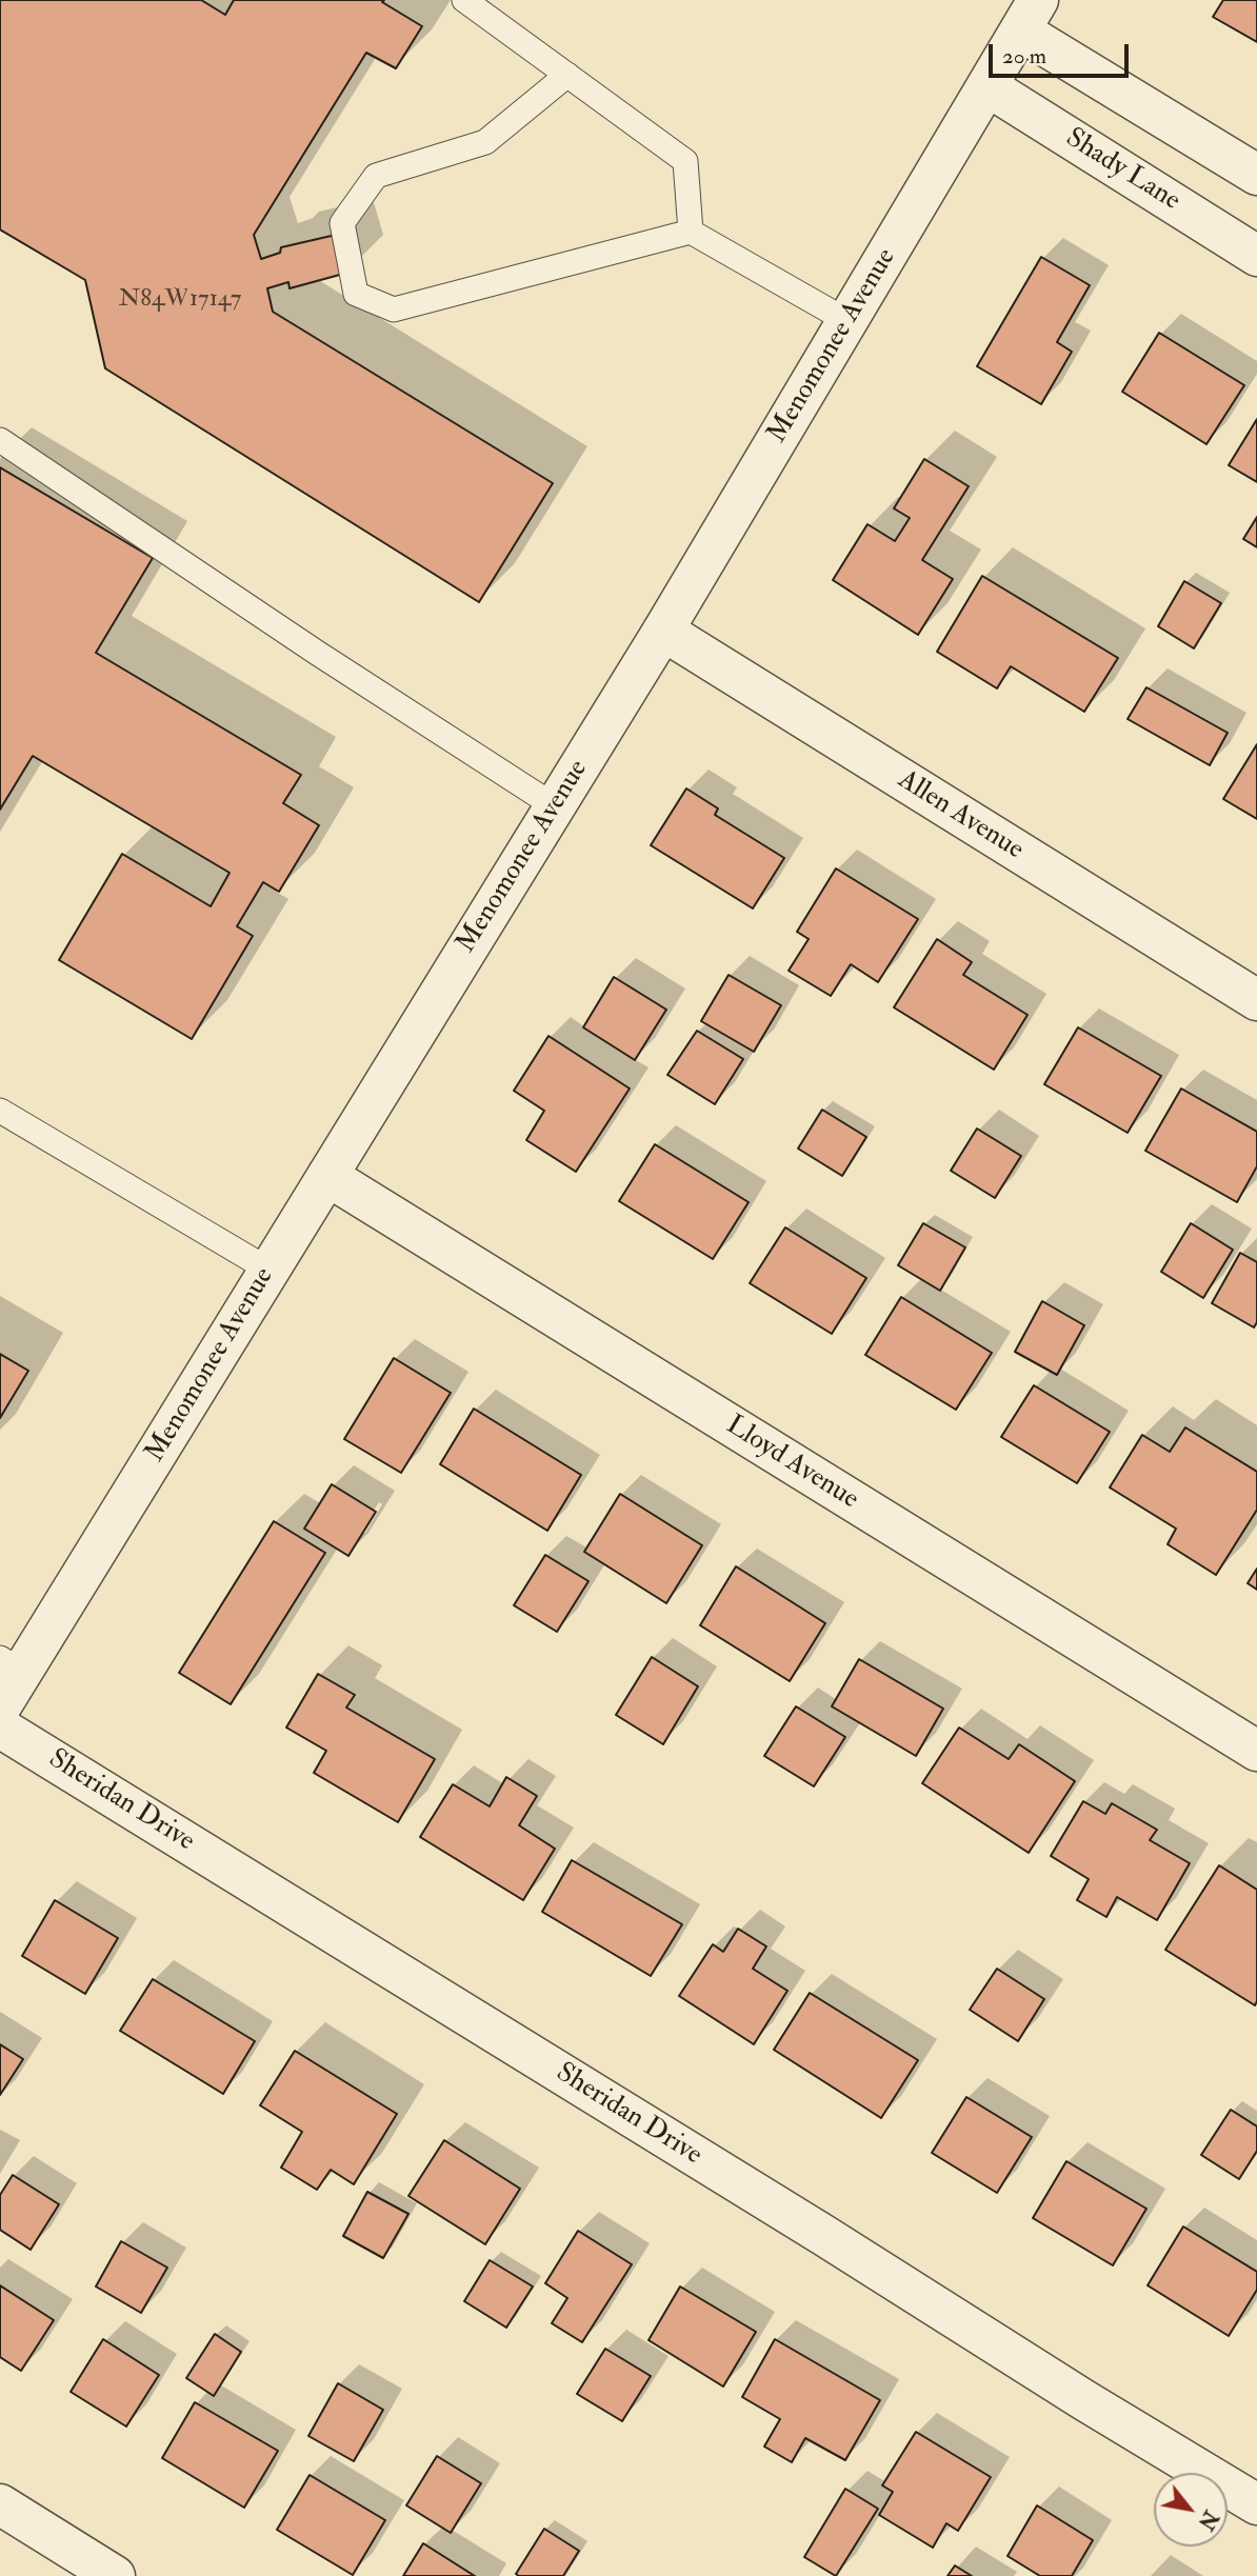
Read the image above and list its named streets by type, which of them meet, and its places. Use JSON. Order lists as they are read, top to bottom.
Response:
{
  "streets": {
    "street": [
      "Shady Lane",
      "Menomonee Avenue",
      "Allen Avenue",
      "Lloyd Avenue",
      "Sheridan Drive"
    ]
  },
  "crossings": [
    ["Shady Lane", "Menomonee Avenue"],
    ["Menomonee Avenue", "Allen Avenue"],
    ["Menomonee Avenue", "Lloyd Avenue"]
  ],
  "house_numbers": ["N84W17147"],
  "scale_bar": "20 m",
  "north": "bottom right"
}
